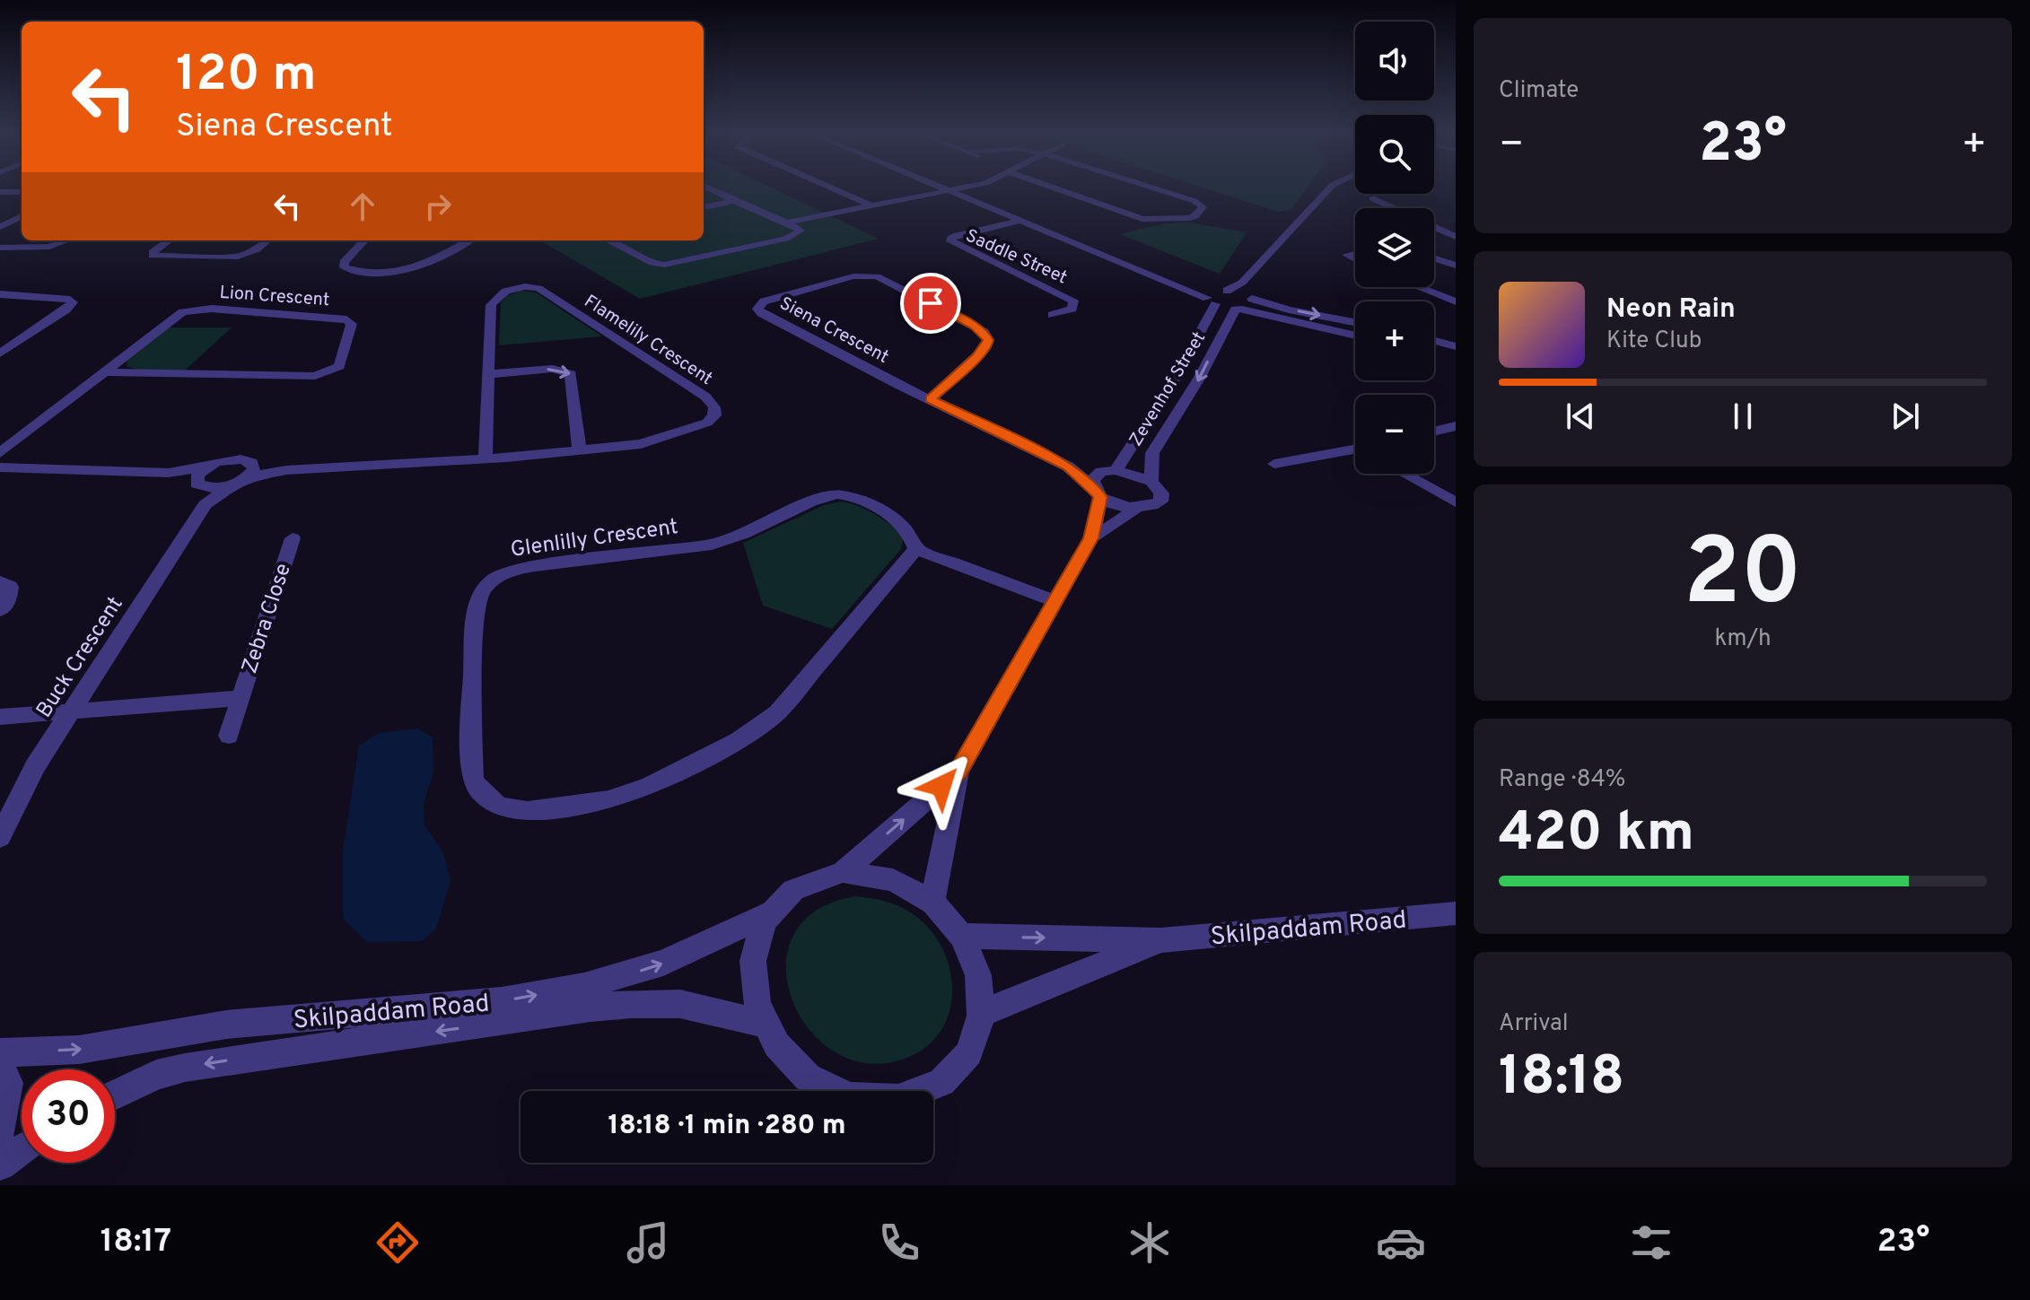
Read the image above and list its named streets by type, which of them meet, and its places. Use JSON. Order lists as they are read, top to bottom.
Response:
{
  "streets": {
    "street": [
      "Saddle Street",
      "Lion Crescent",
      "Siena Crescent",
      "Flamelily Crescent",
      "Zevenhof Street",
      "Glenlilly Crescent",
      "Zebra Close",
      "Buck Crescent",
      "Skilpaddam Road"
    ]
  },
  "crossings": [
    ["Siena Crescent", "Zevenhof Street"],
    ["Zevenhof Street", "Skilpaddam Road"],
    ["Zebra Close", "Buck Crescent"]
  ],
  "page": {
    "tile": [
      "Climate",
      ["20", "km/h"],
      ["Range · 84%", "420 km"],
      ["Arrival", "18:18"]
    ],
    "map_buttons": ["+", "−"],
    "turn": ["120 m", "Siena Crescent"],
    "heat": ["−", "23°", "+"],
    "song": ["Neon Rain", "Kite Club"],
    "limit": "30",
    "trip": "18:18 · 1 min · 280 m",
    "tabs": ["18:17", "23°"]
  }
}
